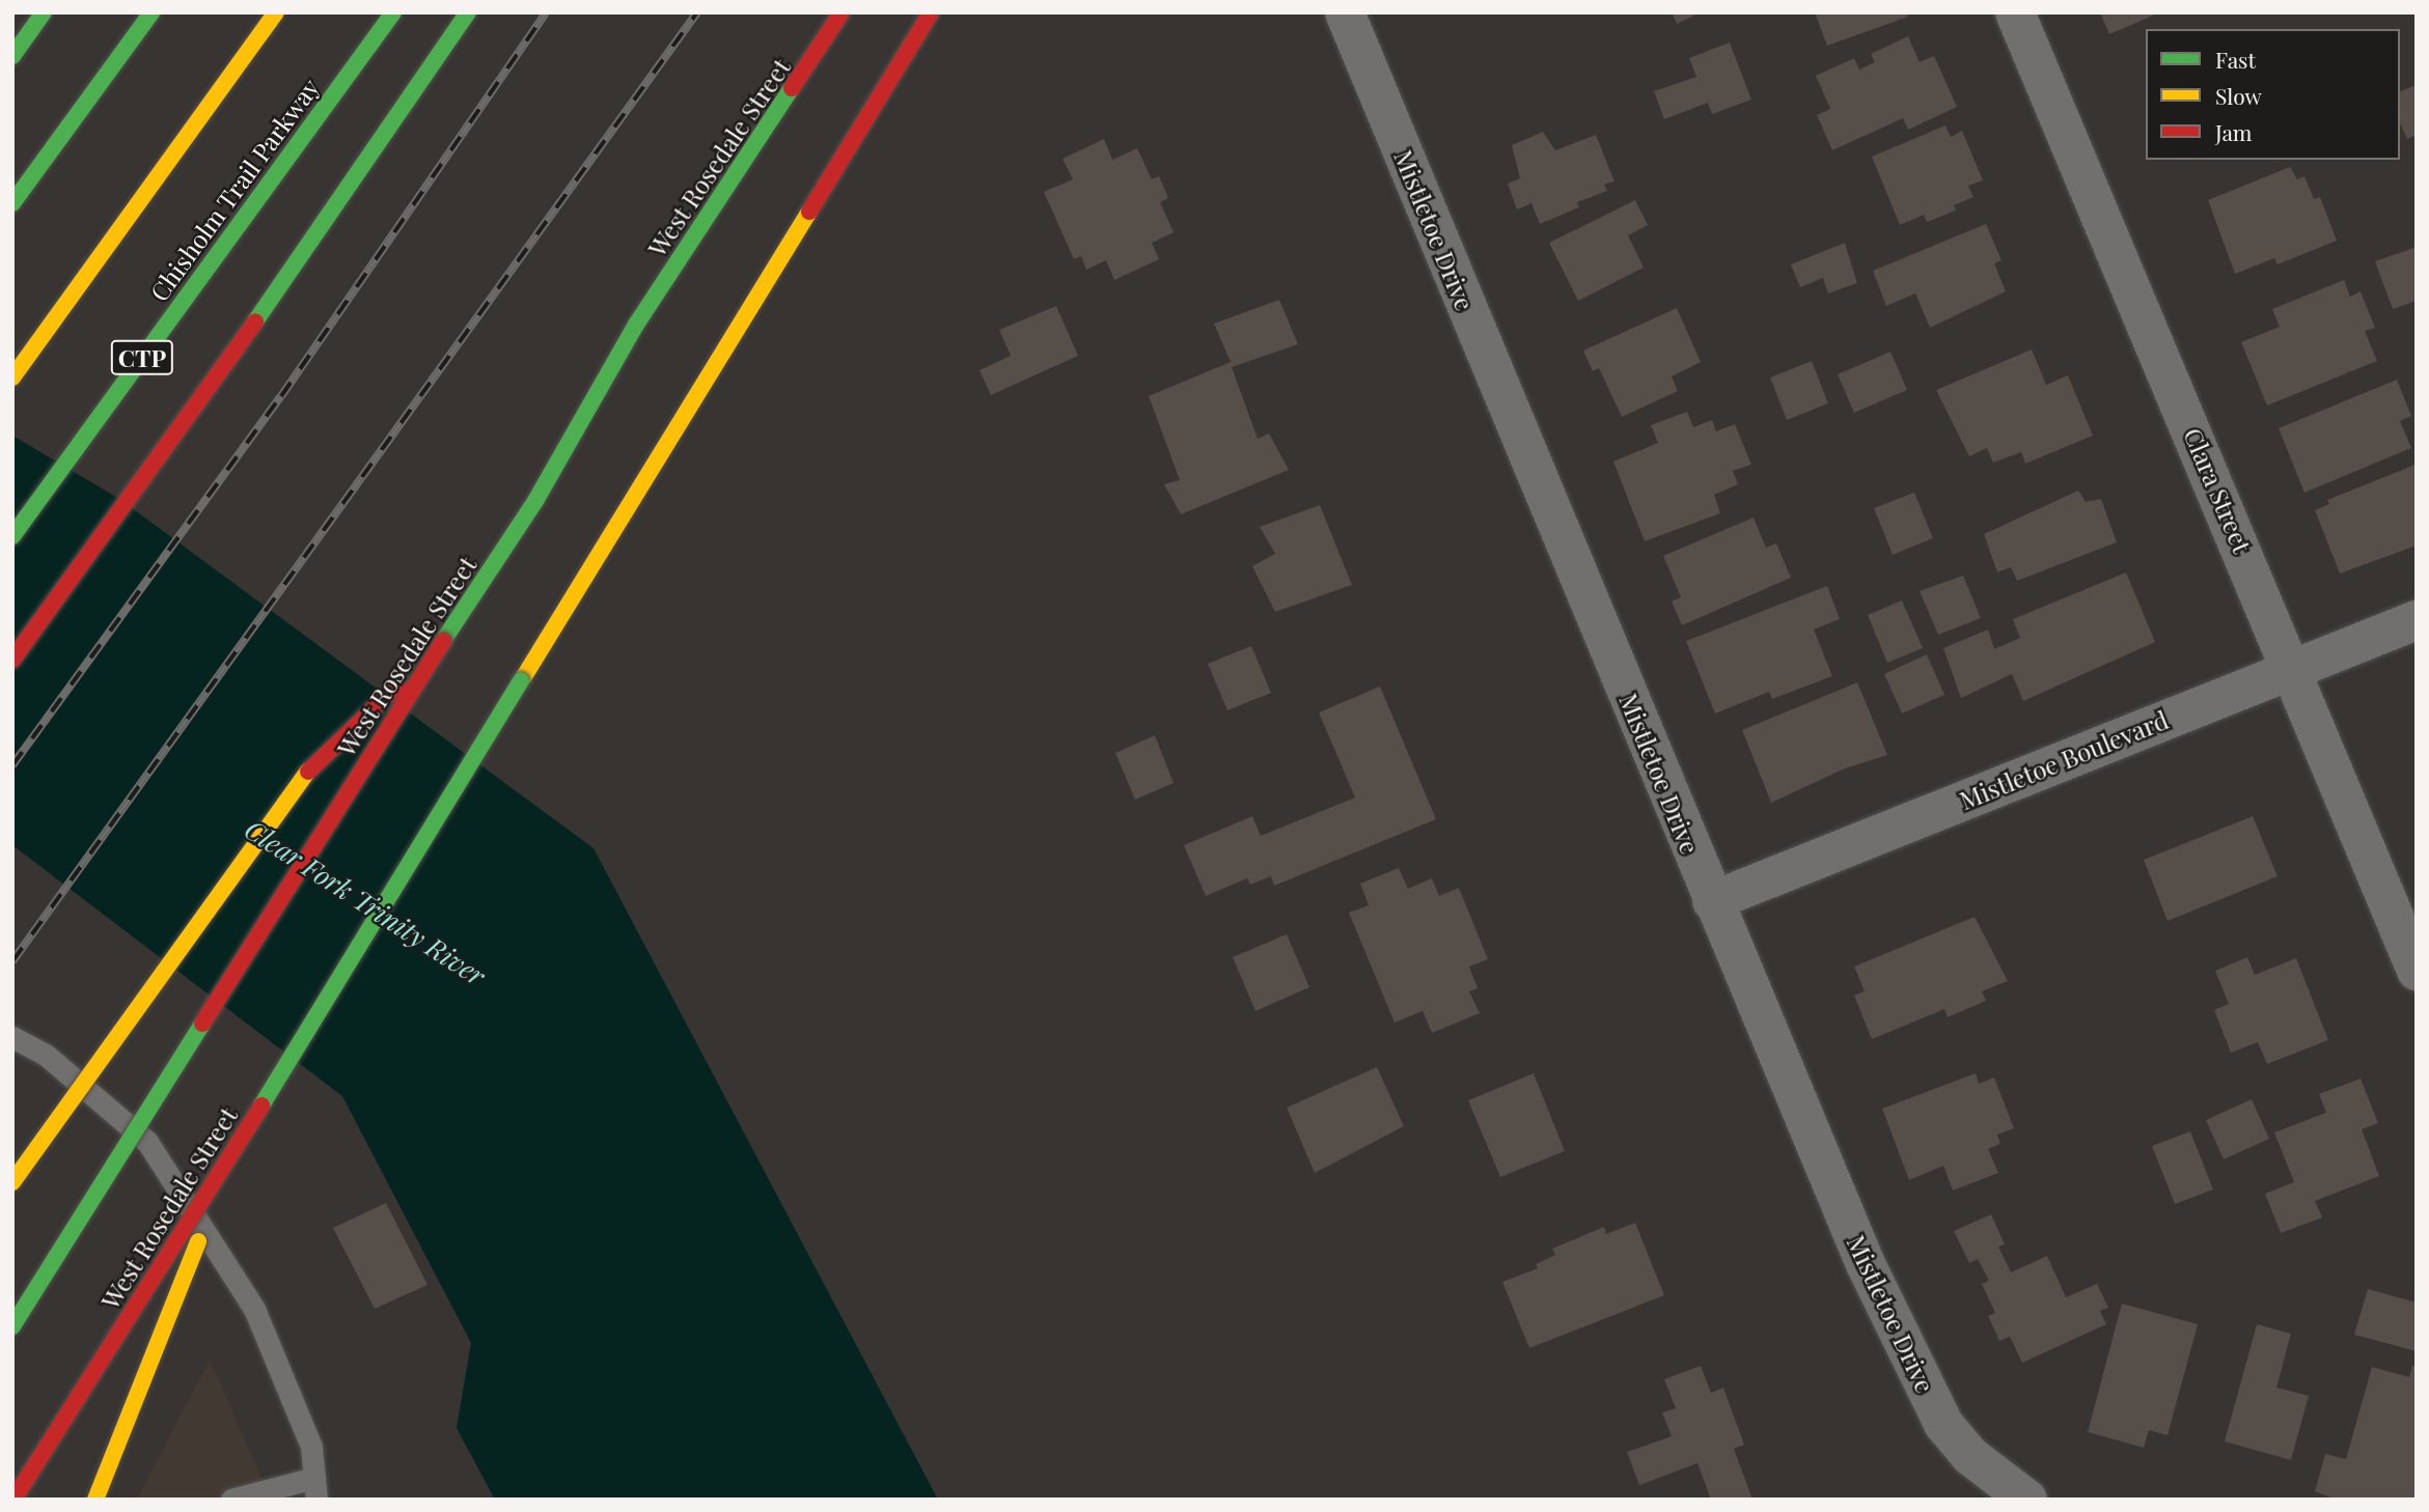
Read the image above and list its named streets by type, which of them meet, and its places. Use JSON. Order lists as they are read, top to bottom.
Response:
{
  "streets": {
    "main road": ["West Rosedale Street", "Chisholm Trail Parkway", "CTP"],
    "street": ["Mistletoe Drive", "Clara Street", "Mistletoe Boulevard"]
  },
  "crossings": [
    ["Mistletoe Drive", "Mistletoe Boulevard"],
    ["Clara Street", "Mistletoe Boulevard"]
  ],
  "water": ["Clear Fork Trinity River"],
  "legend": ["Fast", "Slow", "Jam"]
}
